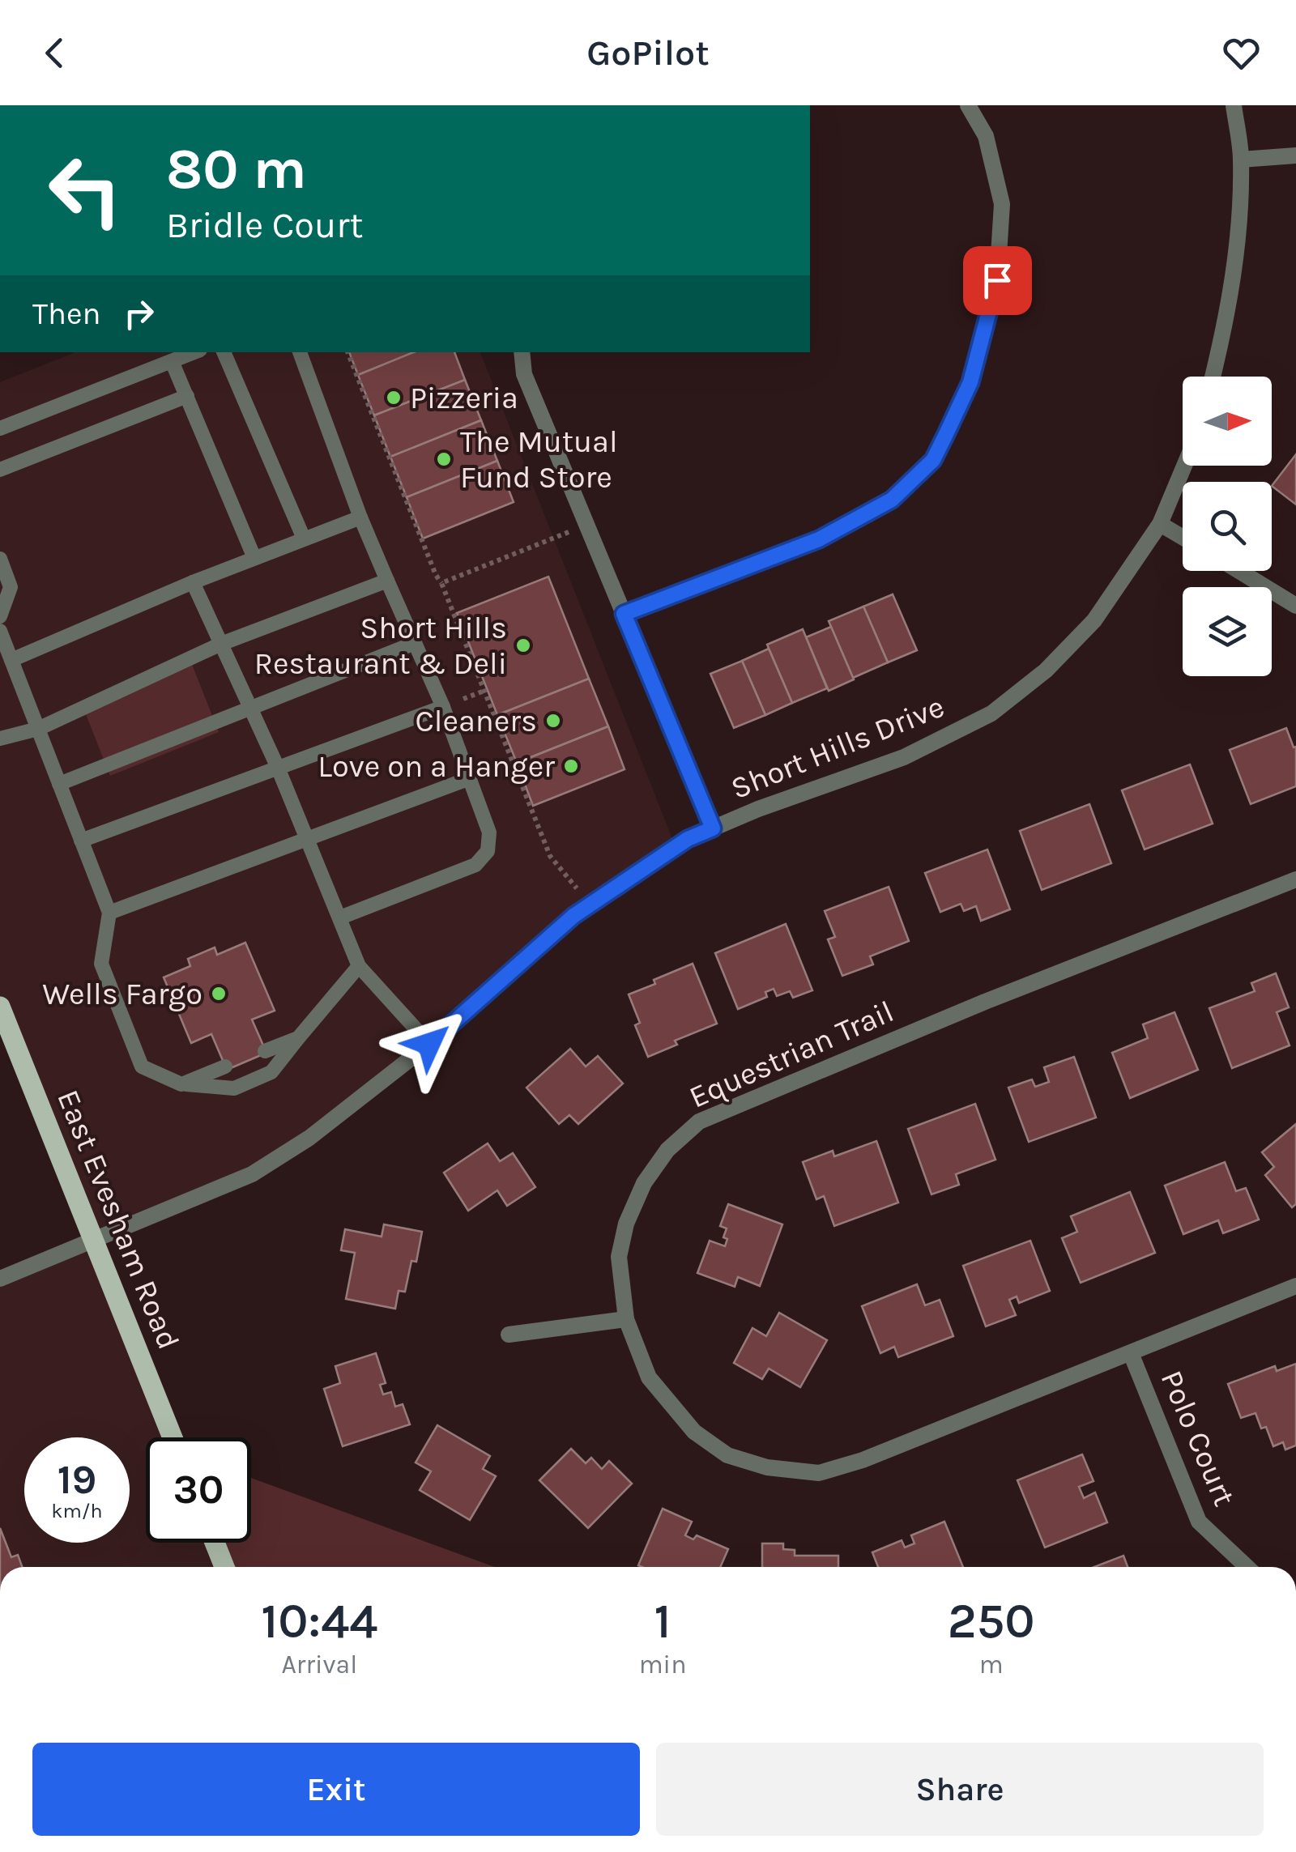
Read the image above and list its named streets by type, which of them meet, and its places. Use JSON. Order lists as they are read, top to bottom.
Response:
{
  "streets": {
    "main road": ["East Evesham Road"],
    "street": ["Short Hills Drive", "Equestrian Trail", "Polo Court"]
  },
  "crossings": [
    ["Short Hills Drive", "East Evesham Road"],
    ["Equestrian Trail", "Polo Court"]
  ],
  "places": [
    "Pizzeria",
    "The Mutual Fund Store",
    "Short Hills Restaurant & Deli",
    "Cleaners",
    "Love on a Hanger",
    "Wells Fargo"
  ],
  "north": "right",
  "page": {
    "header": "GoPilot",
    "turn": ["80 m", "Bridle Court"],
    "then": "Then",
    "speed": "19 km/h",
    "limit": "30",
    "eta": [
      "10:44",
      "Arrival",
      "1",
      "min",
      "250",
      "m"
    ],
    "buttons": ["Exit", "Share"]
  }
}
